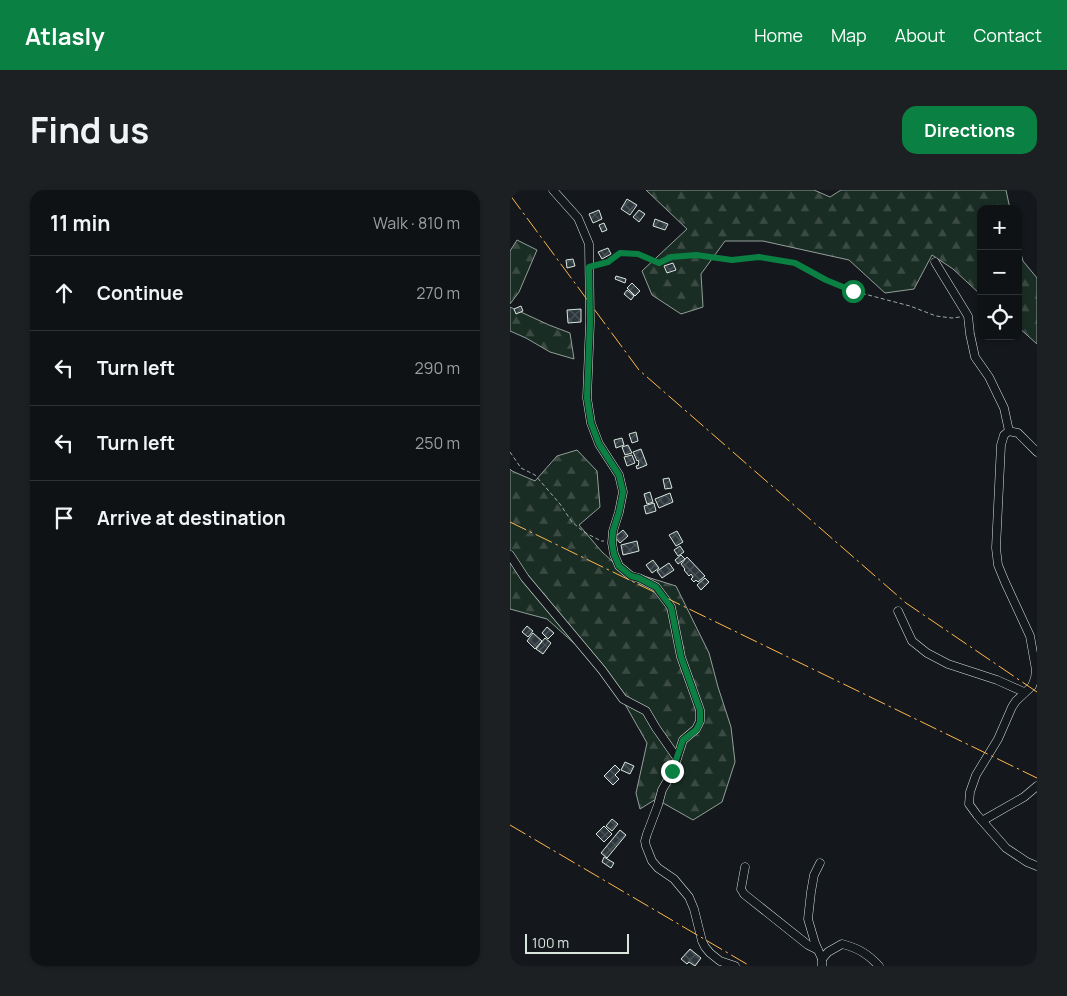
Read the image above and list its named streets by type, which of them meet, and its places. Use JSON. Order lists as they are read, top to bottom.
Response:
{
  "scale_bar": "100 m",
  "page": {
    "header": "Atlasly",
    "nav": [
      "Home",
      "Map",
      "About",
      "Contact"
    ],
    "title": "Find us",
    "buttons": "Directions",
    "heading": ["11 min", "Walk · 810 m"],
    "map_buttons": ["+", "−"],
    "list": [
      ["Continue", "270 m"],
      ["Turn left", "290 m"],
      ["Turn left", "250 m"],
      "Arrive at destination"
    ],
    "scale": "100 m"
  }
}
